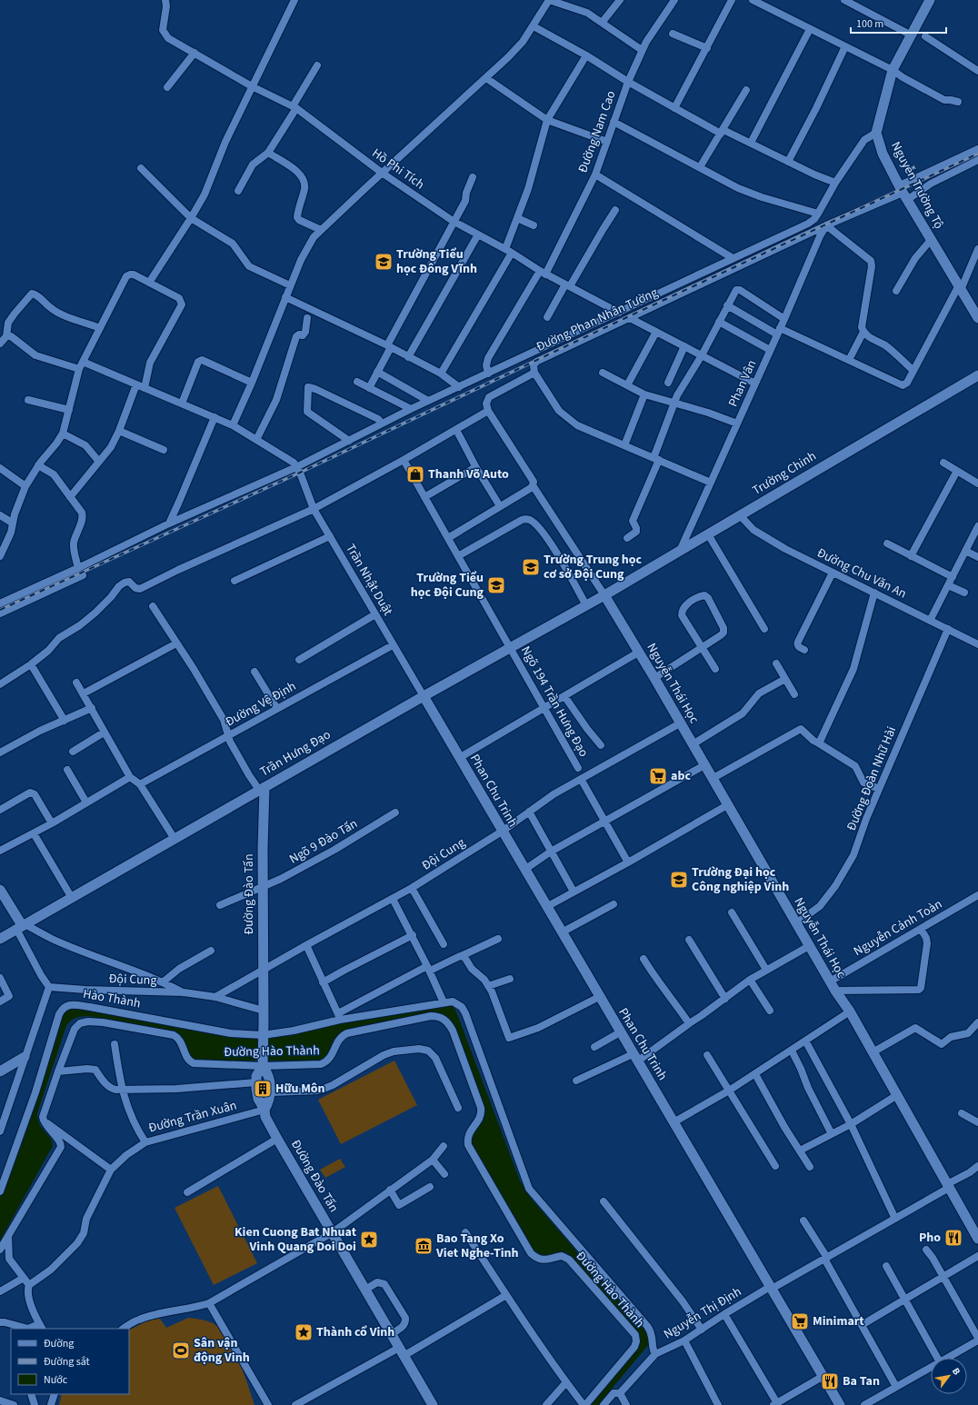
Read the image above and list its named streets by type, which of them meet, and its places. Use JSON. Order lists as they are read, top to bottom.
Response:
{
  "streets": {
    "main road": [
      "Nguyễn Trường Tộ",
      "Trường Chinh",
      "Nguyễn Thái Học",
      "Trần Hưng Đạo",
      "Phan Chu Trinh",
      "Đường Đào Tấn"
    ],
    "street": [
      "Đường Nam Cao",
      "Hồ Phi Tích",
      "Đường Phan Nhân Tường",
      "Phan Vân",
      "Đường Chu Văn An",
      "Trần Nhật Duật",
      "Ngõ 194 Trần Hưng Đạo",
      "Đường Vệ Định",
      "Đường Đoàn Nhữ Hài",
      "Ngõ 9 Đào Tấn",
      "Đội Cung",
      "Nguyễn Cảnh Toàn",
      "Hào Thành",
      "Đường Hào Thành",
      "Đường Trần Xuân",
      "Nguyễn Thị Định"
    ]
  },
  "crossings": [
    ["Đường Nam Cao", "Hồ Phi Tích"],
    ["Nguyễn Trường Tộ", "Đường Phan Nhân Tường"],
    ["Đường Phan Nhân Tường", "Phan Vân"],
    ["Phan Vân", "Trường Chinh"],
    ["Trường Chinh", "Đường Chu Văn An"],
    ["Trường Chinh", "Nguyễn Thái Học"],
    ["Trường Chinh", "Trần Hưng Đạo"],
    ["Đường Chu Văn An", "Đường Đoàn Nhữ Hài"],
    ["Trần Nhật Duật", "Đường Vệ Định"],
    ["Trần Nhật Duật", "Trần Hưng Đạo"],
    ["Trần Nhật Duật", "Phan Chu Trinh"],
    ["Nguyễn Thái Học", "Trần Hưng Đạo"],
    ["Nguyễn Thái Học", "Đường Đoàn Nhữ Hài"],
    ["Nguyễn Thái Học", "Đội Cung"],
    ["Nguyễn Thái Học", "Nguyễn Cảnh Toàn"],
    ["Nguyễn Thái Học", "Nguyễn Thị Định"],
    ["Ngõ 194 Trần Hưng Đạo", "Trần Hưng Đạo"],
    ["Trần Hưng Đạo", "Phan Chu Trinh"],
    ["Trần Hưng Đạo", "Đường Đào Tấn"],
    ["Phan Chu Trinh", "Đội Cung"],
    ["Phan Chu Trinh", "Nguyễn Thị Định"],
    ["Ngõ 9 Đào Tấn", "Đường Đào Tấn"],
    ["Đội Cung", "Đường Đào Tấn"],
    ["Đường Đào Tấn", "Hào Thành"],
    ["Đường Đào Tấn", "Đường Hào Thành"],
    ["Đường Đào Tấn", "Đường Trần Xuân"]
  ],
  "places": {
    "school or university": [
      "Trường Tiểu học Đông Vĩnh",
      "Trường Trung học cơ sở Đội Cung",
      "Trường Tiểu học Đội Cung",
      "Trường Đại học Công nghiệp Vinh"
    ],
    "shop": ["Thanh Võ Auto"],
    "supermarket": ["abc", "Minimart"],
    "building": ["Hữu Môn"],
    "restaurant": ["Pho", "Ba Tan"],
    "place": ["Kien Cuong Bat Nhuat Vinh Quang Doi Doi", "Thành cổ Vinh"],
    "museum": ["Bao Tang Xo Viet Nghe-Tinh"],
    "sports": ["Sân vận động Vinh"]
  },
  "legend": ["Đường", "Đường sắt", "Nước"],
  "scale_bar": "100 m",
  "north": "top right"
}
